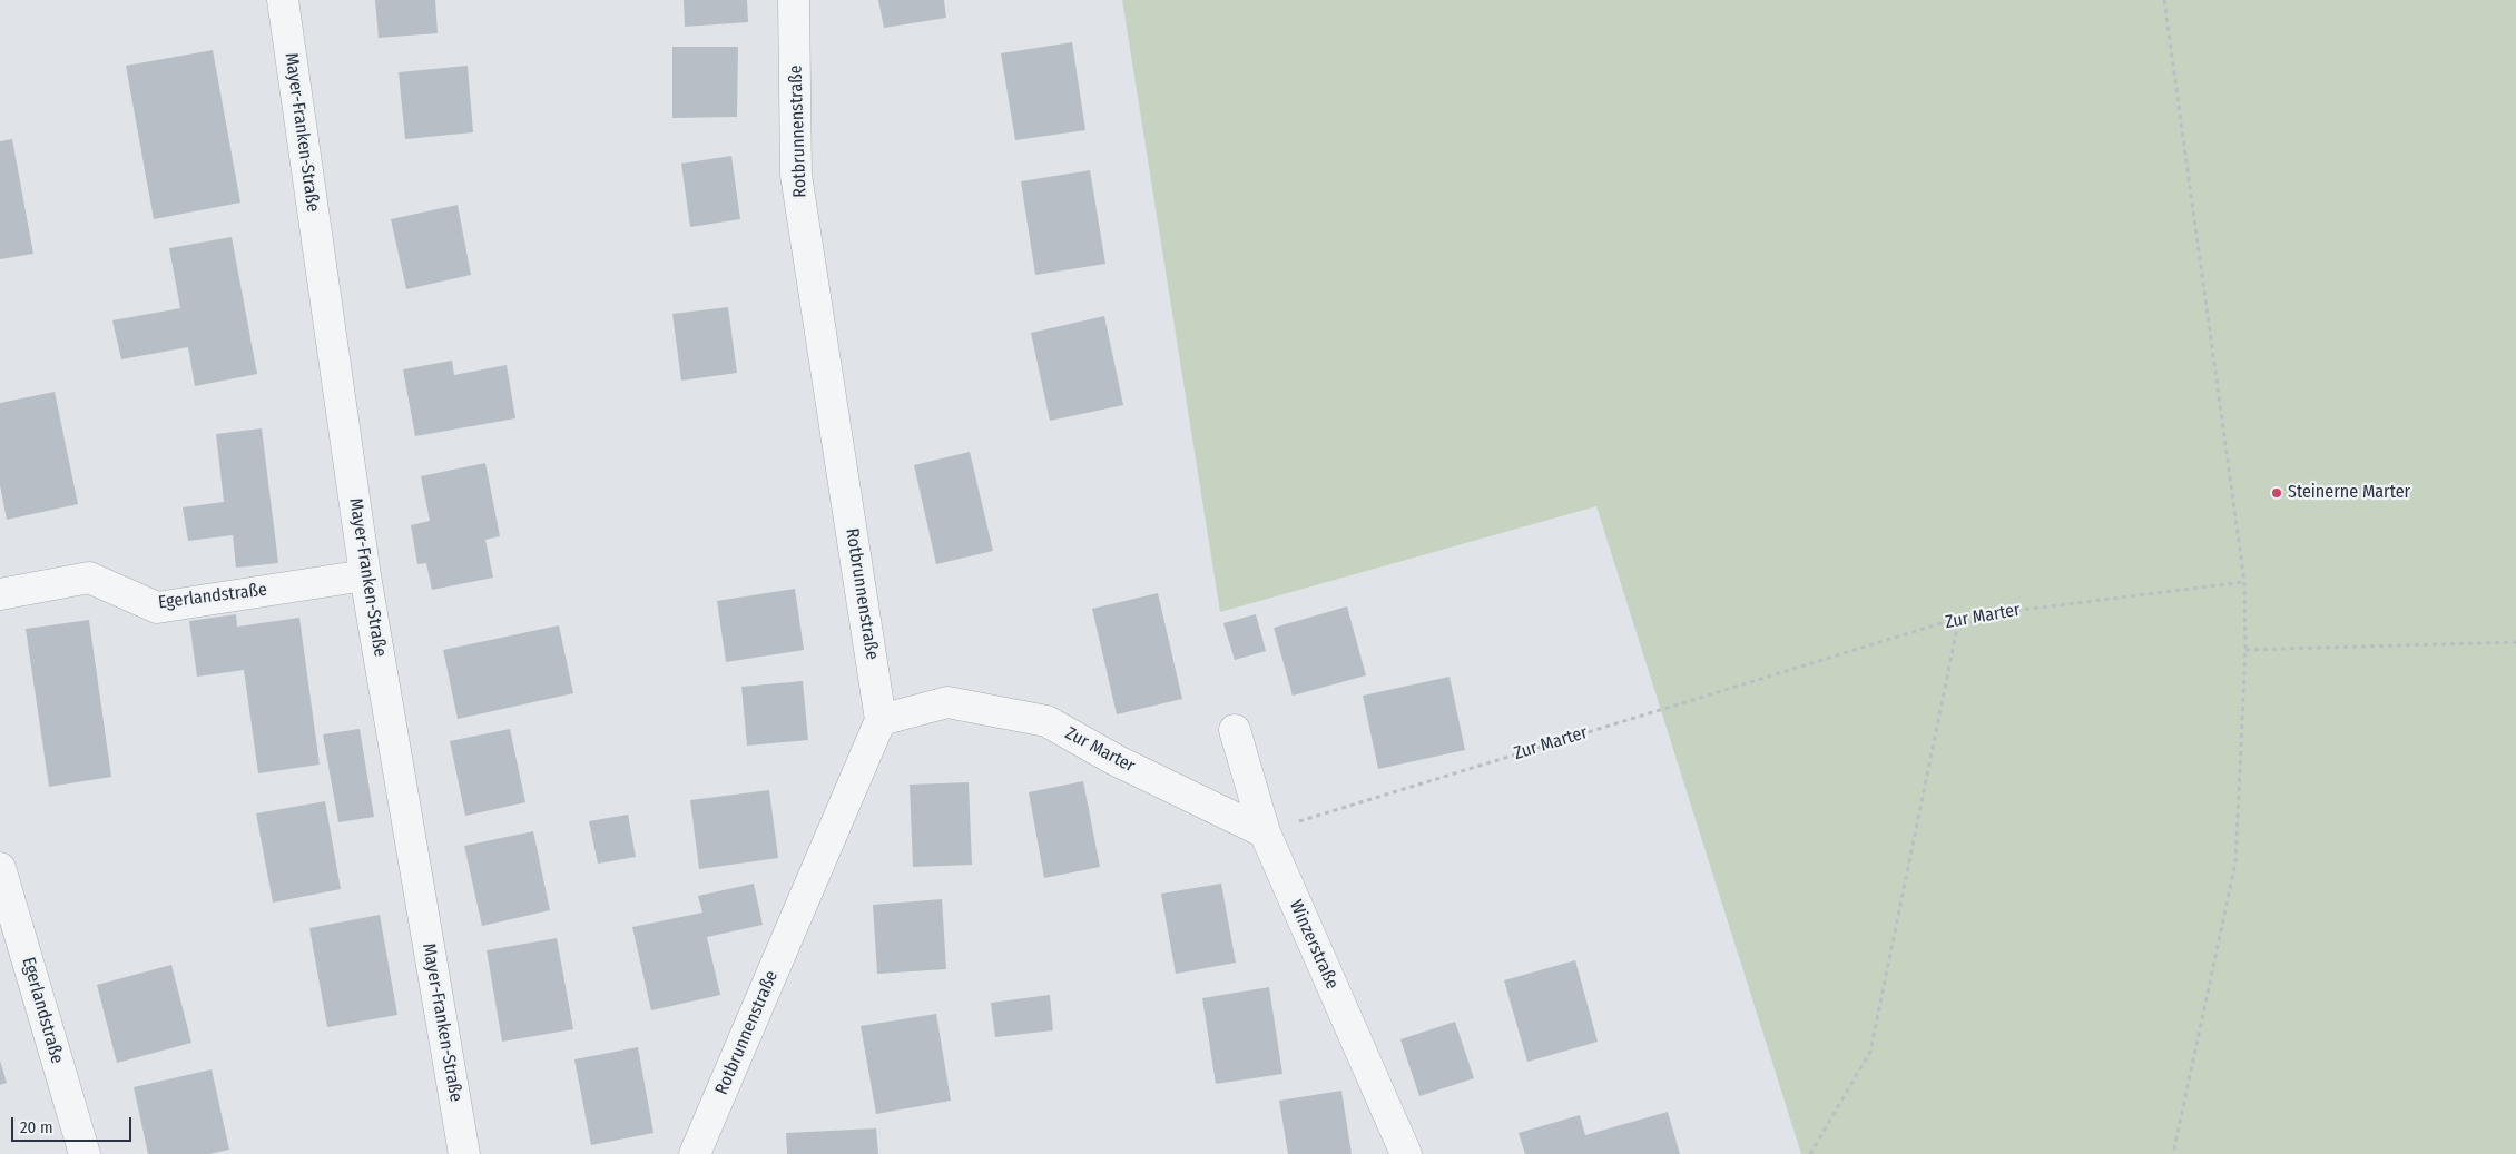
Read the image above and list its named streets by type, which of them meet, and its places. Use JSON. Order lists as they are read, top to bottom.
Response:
{
  "streets": {
    "street": [
      "Rotbrunnenstraße",
      "Mayer-Franken-Straße",
      "Egerlandstraße",
      "Zur Marter",
      "Winzerstraße"
    ]
  },
  "crossings": [
    ["Rotbrunnenstraße", "Zur Marter"],
    ["Mayer-Franken-Straße", "Egerlandstraße"],
    ["Zur Marter", "Winzerstraße"]
  ],
  "places": ["Steinerne Marter"],
  "scale_bar": "20 m"
}
